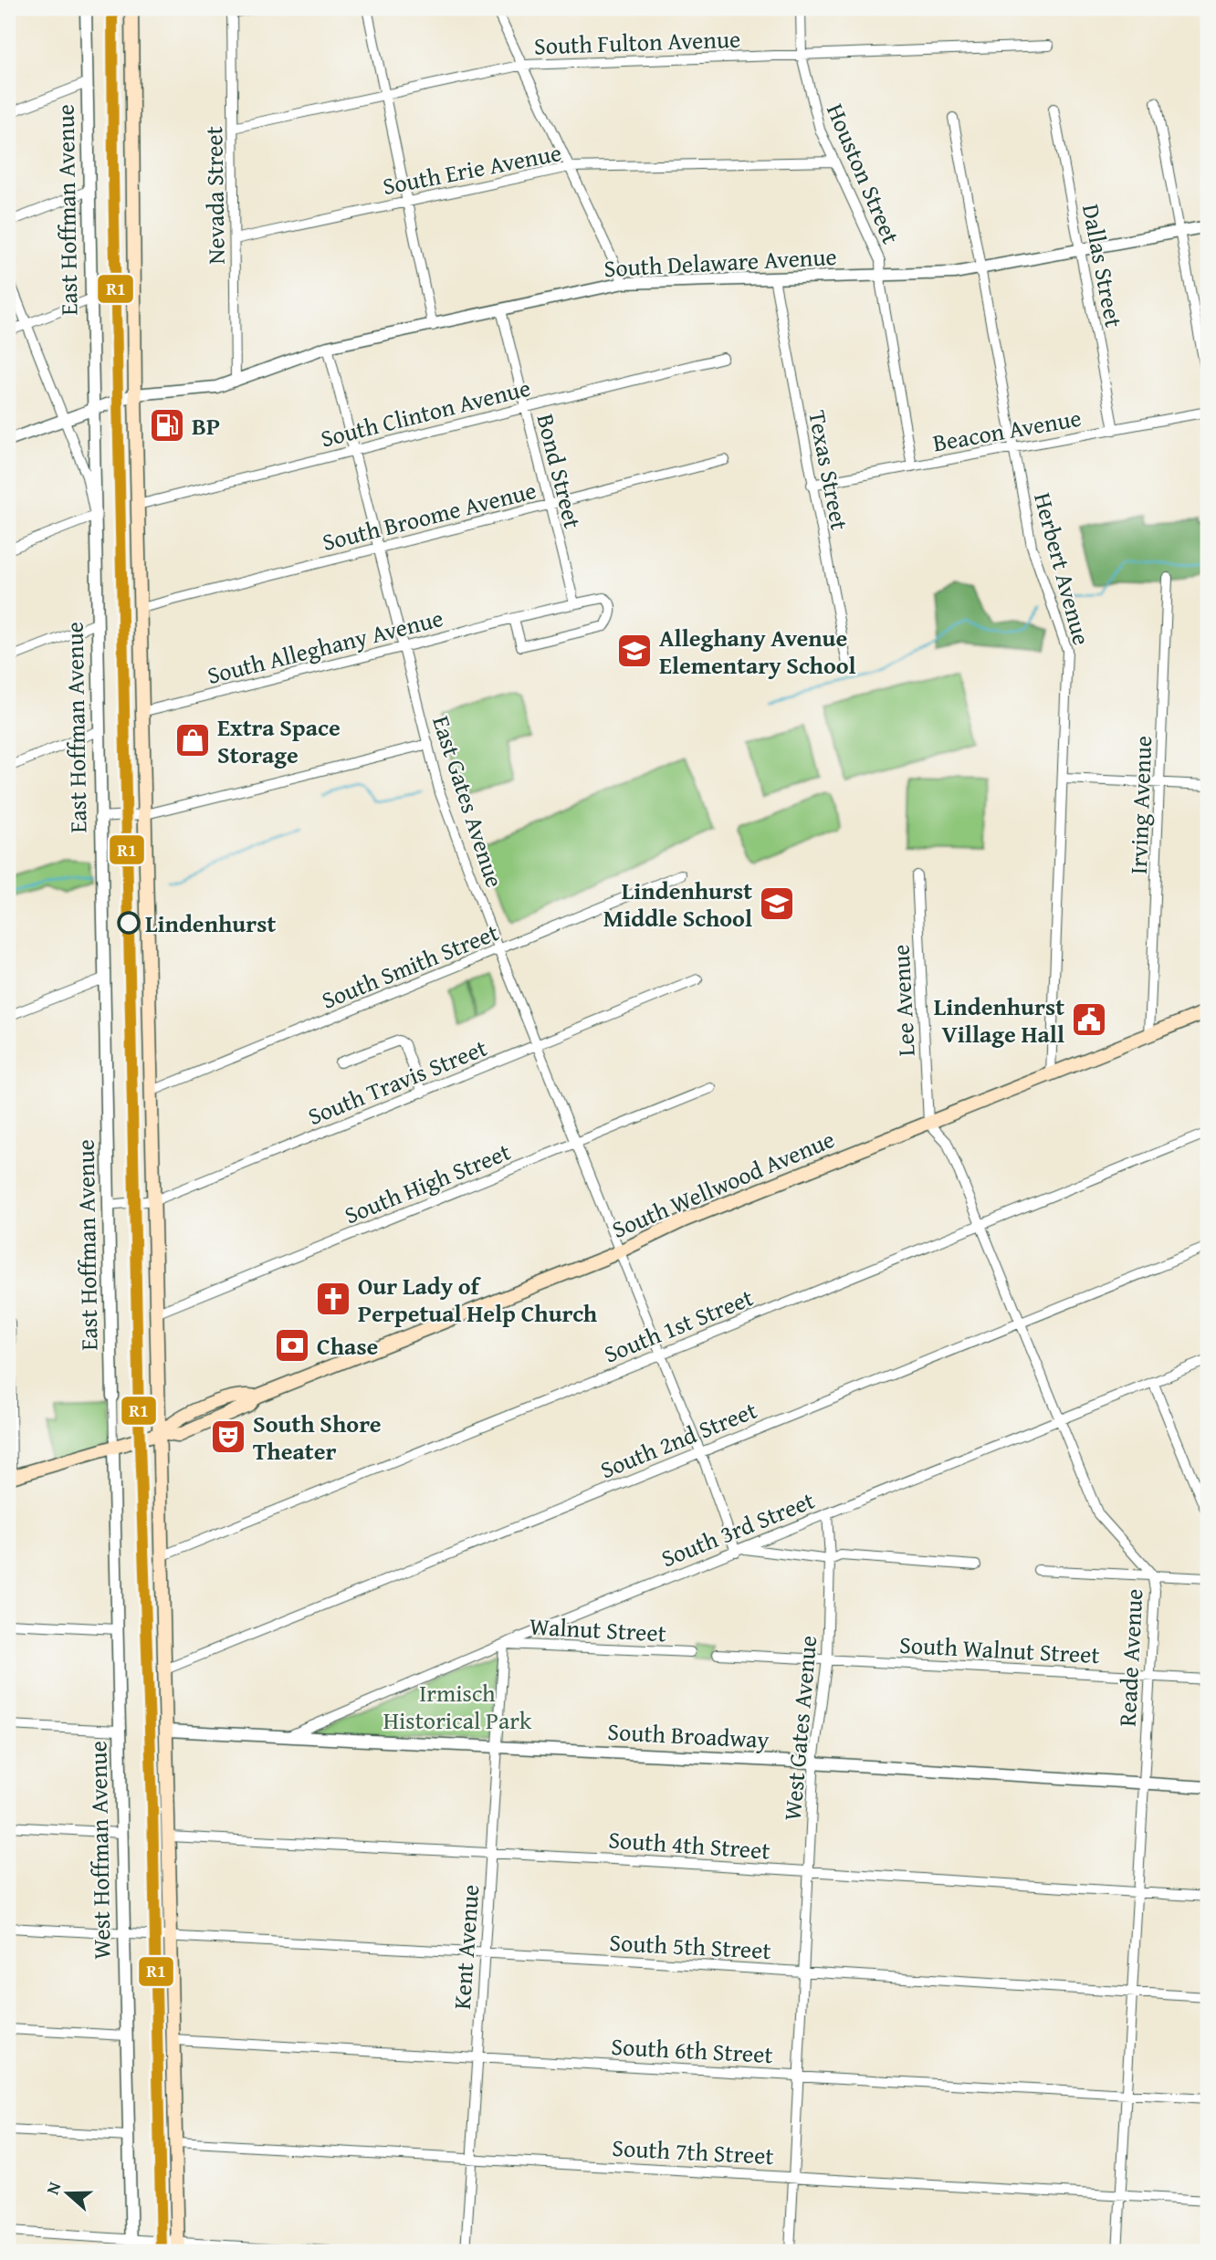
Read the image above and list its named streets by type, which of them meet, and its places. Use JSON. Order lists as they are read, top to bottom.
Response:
{
  "streets": {
    "main road": ["South Wellwood Avenue"],
    "street": [
      "South Fulton Avenue",
      "South Erie Avenue",
      "Houston Street",
      "Nevada Street",
      "East Hoffman Avenue",
      "South Delaware Avenue",
      "Dallas Street",
      "South Clinton Avenue",
      "Beacon Avenue",
      "Texas Street",
      "Bond Street",
      "South Broome Avenue",
      "Herbert Avenue",
      "South Alleghany Avenue",
      "East Gates Avenue",
      "Irving Avenue",
      "South Smith Street",
      "Lee Avenue",
      "South Travis Street",
      "South High Street",
      "South 1st Street",
      "South 2nd Street",
      "South 3rd Street",
      "Walnut Street",
      "South Walnut Street",
      "Reade Avenue",
      "West Gates Avenue",
      "South Broadway",
      "South 4th Street",
      "West Hoffman Avenue",
      "South 5th Street",
      "Kent Avenue",
      "South 6th Street",
      "South 7th Street"
    ]
  },
  "crossings": [
    ["South Fulton Avenue", "Houston Street"],
    ["South Fulton Avenue", "Nevada Street"],
    ["South Erie Avenue", "Houston Street"],
    ["South Erie Avenue", "Nevada Street"],
    ["Houston Street", "South Delaware Avenue"],
    ["Houston Street", "Beacon Avenue"],
    ["Nevada Street", "South Delaware Avenue"],
    ["East Hoffman Avenue", "South Delaware Avenue"],
    ["East Hoffman Avenue", "South Travis Street"],
    ["East Hoffman Avenue", "South Wellwood Avenue"],
    ["East Hoffman Avenue", "West Hoffman Avenue"],
    ["South Delaware Avenue", "Dallas Street"],
    ["South Delaware Avenue", "Texas Street"],
    ["South Delaware Avenue", "Bond Street"],
    ["South Delaware Avenue", "Herbert Avenue"],
    ["South Delaware Avenue", "East Gates Avenue"],
    ["Dallas Street", "Beacon Avenue"],
    ["South Clinton Avenue", "Bond Street"],
    ["South Clinton Avenue", "East Gates Avenue"],
    ["Beacon Avenue", "Texas Street"],
    ["Beacon Avenue", "Herbert Avenue"],
    ["Bond Street", "South Broome Avenue"],
    ["Bond Street", "South Alleghany Avenue"],
    ["South Broome Avenue", "East Gates Avenue"],
    ["Herbert Avenue", "South Wellwood Avenue"],
    ["South Alleghany Avenue", "East Gates Avenue"],
    ["East Gates Avenue", "South Smith Street"],
    ["East Gates Avenue", "South Travis Street"],
    ["East Gates Avenue", "South High Street"],
    ["East Gates Avenue", "South Wellwood Avenue"],
    ["Irving Avenue", "South Wellwood Avenue"],
    ["Lee Avenue", "South Wellwood Avenue"],
    ["Lee Avenue", "Reade Avenue"],
    ["South Wellwood Avenue", "Reade Avenue"],
    ["South Wellwood Avenue", "West Hoffman Avenue"],
    ["South 1st Street", "Reade Avenue"],
    ["South 2nd Street", "Reade Avenue"],
    ["South 3rd Street", "Walnut Street"],
    ["South 3rd Street", "Reade Avenue"],
    ["South 3rd Street", "West Gates Avenue"],
    ["South 3rd Street", "South Broadway"],
    ["South 3rd Street", "Kent Avenue"],
    ["Walnut Street", "Kent Avenue"],
    ["South Walnut Street", "Reade Avenue"],
    ["South Walnut Street", "West Gates Avenue"],
    ["Reade Avenue", "South Broadway"],
    ["Reade Avenue", "South 4th Street"],
    ["Reade Avenue", "South 5th Street"],
    ["Reade Avenue", "South 6th Street"],
    ["Reade Avenue", "South 7th Street"],
    ["West Gates Avenue", "South Broadway"],
    ["West Gates Avenue", "South 4th Street"],
    ["West Gates Avenue", "South 5th Street"],
    ["West Gates Avenue", "South 6th Street"],
    ["West Gates Avenue", "South 7th Street"],
    ["South Broadway", "Kent Avenue"],
    ["South 4th Street", "Kent Avenue"],
    ["West Hoffman Avenue", "South 5th Street"],
    ["South 5th Street", "Kent Avenue"],
    ["Kent Avenue", "South 6th Street"],
    ["Kent Avenue", "South 7th Street"]
  ],
  "parks": ["Irmisch Historical Park"],
  "places": {
    "fuel station": ["BP"],
    "school or university": ["Alleghany Avenue Elementary School", "Lindenhurst Middle School"],
    "shop": ["Extra Space Storage"],
    "other": ["Lindenhurst"],
    "public building": ["Lindenhurst Village Hall"],
    "church": ["Our Lady of Perpetual Help Church"],
    "bank": ["Chase"],
    "theatre": ["South Shore Theater"]
  },
  "lines": ["transit line R1"],
  "north": "left"
}
